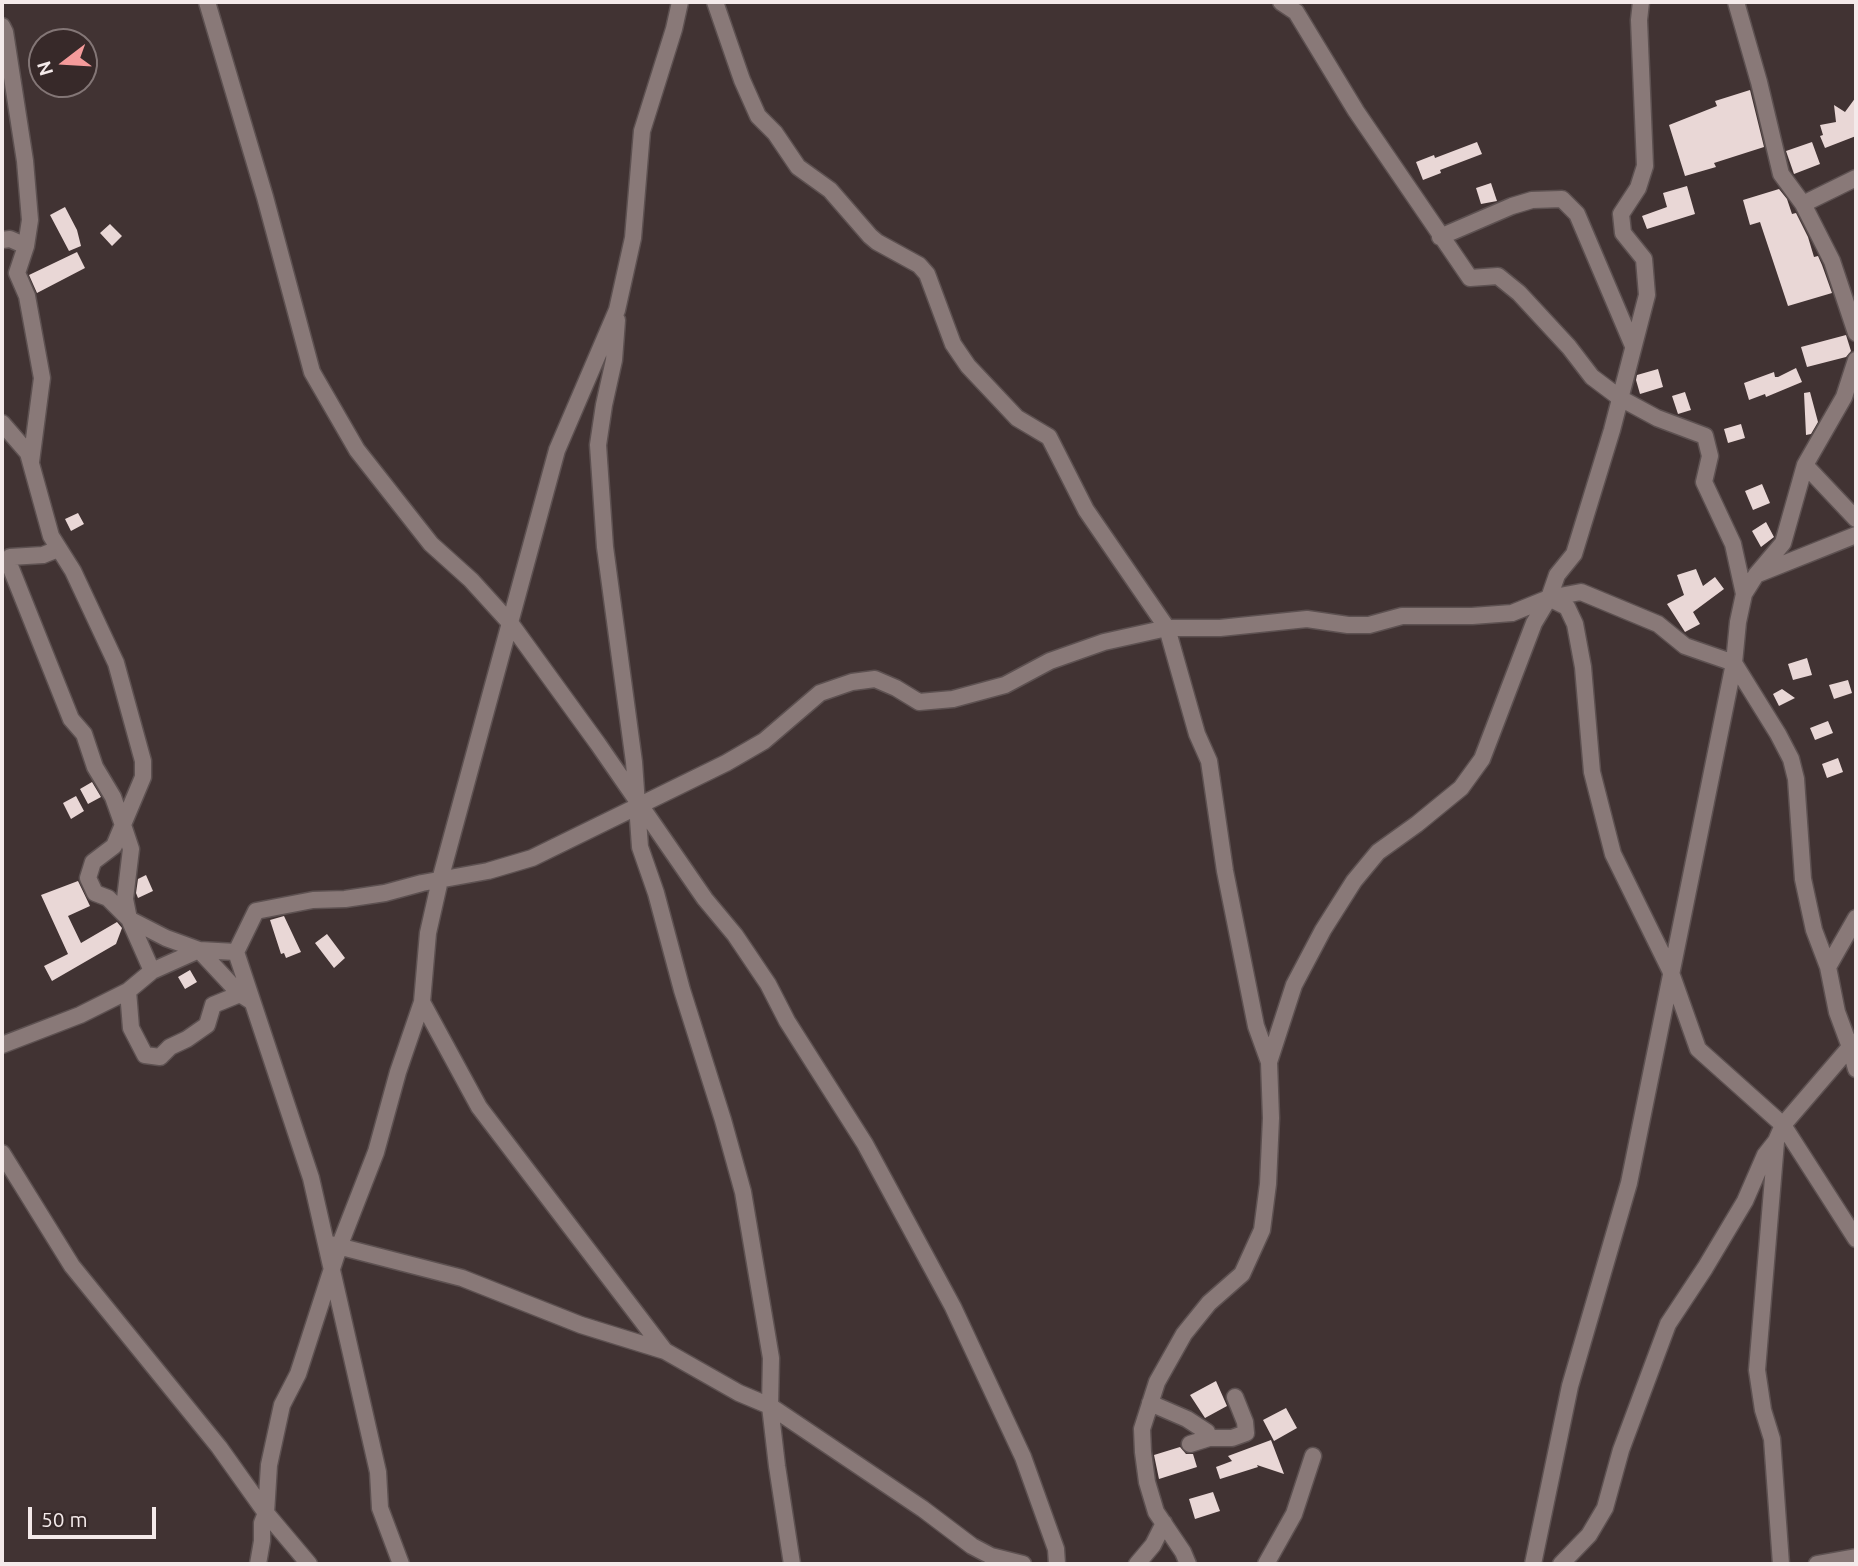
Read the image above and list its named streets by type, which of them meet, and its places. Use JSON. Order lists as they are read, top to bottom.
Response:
{
  "scale_bar": "50 m",
  "north": "left"
}
